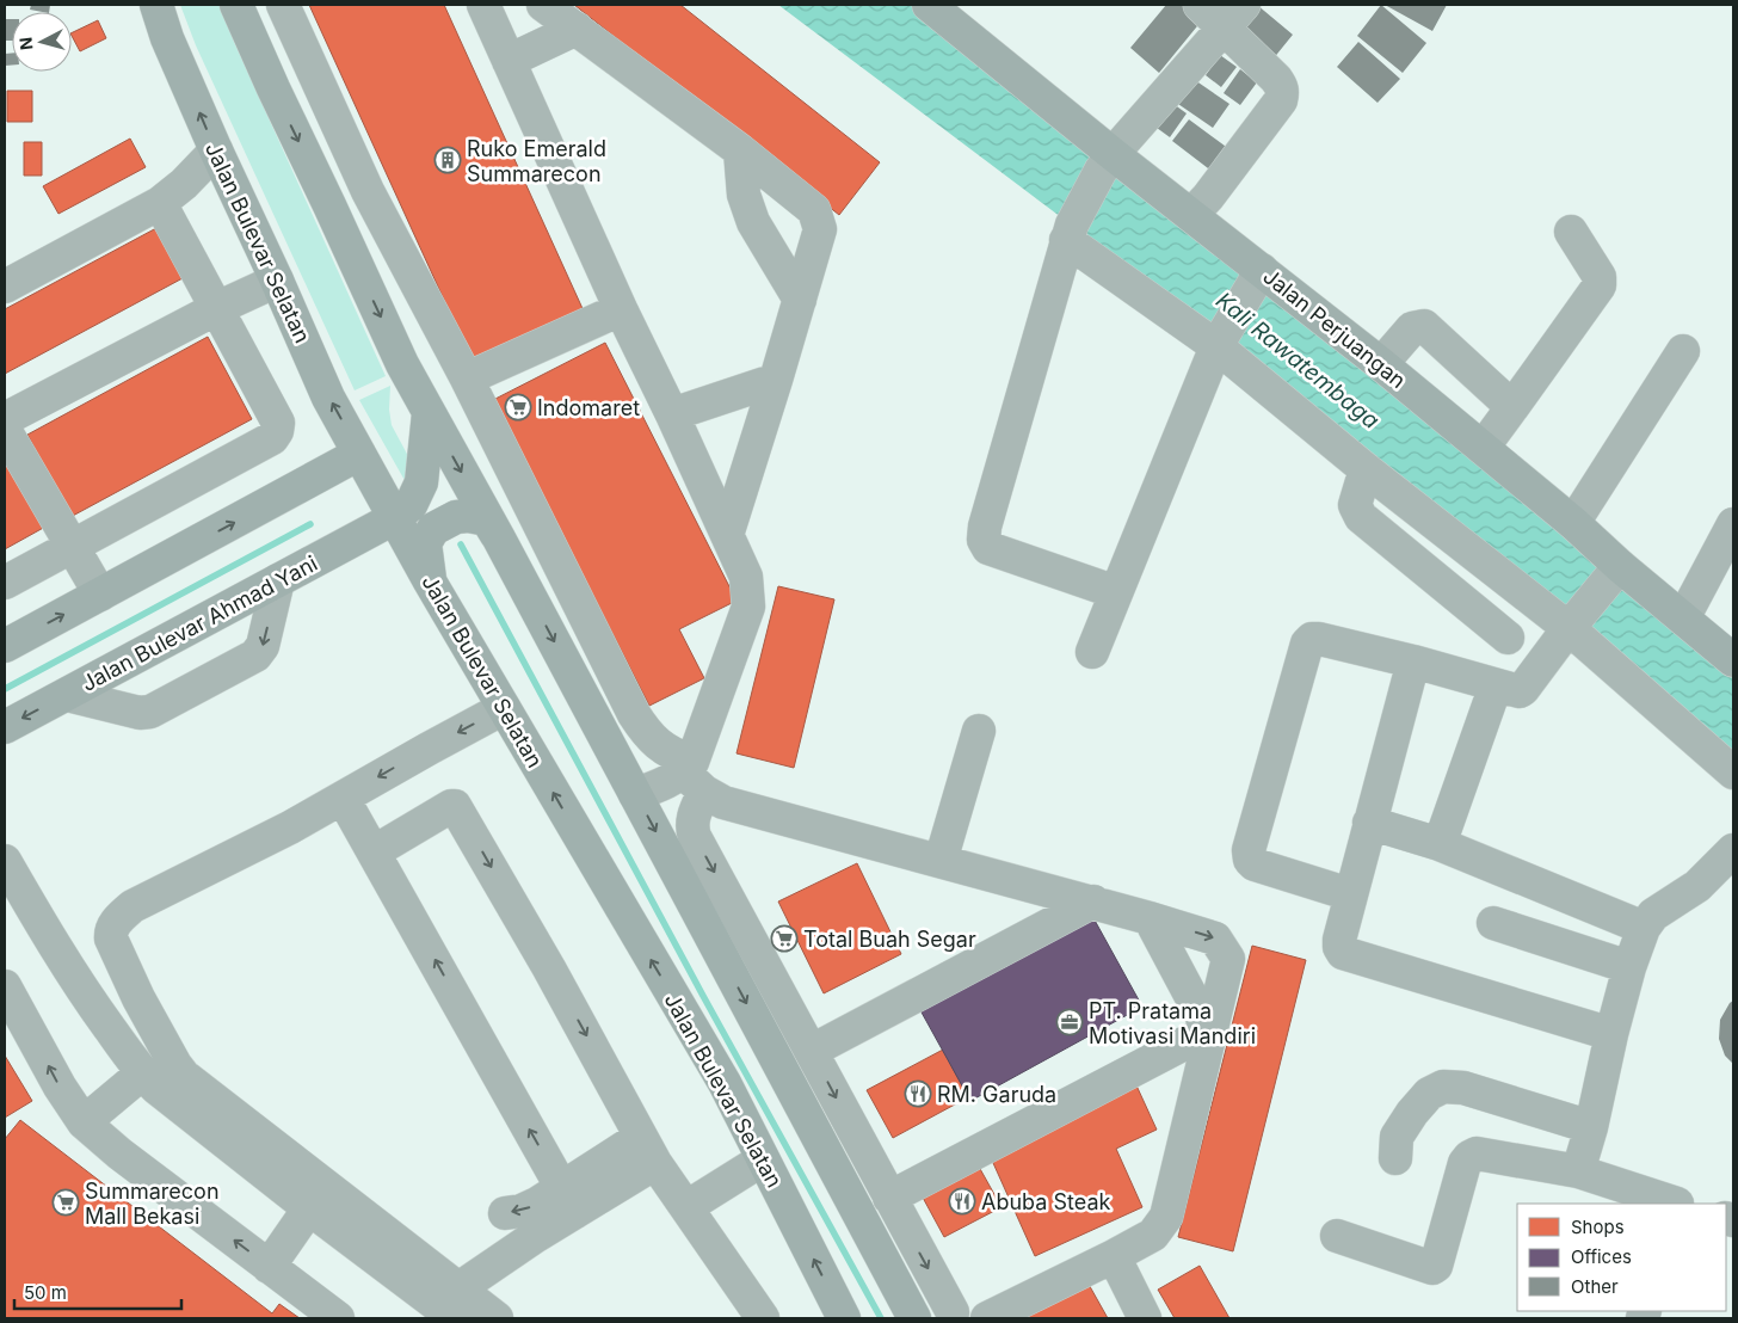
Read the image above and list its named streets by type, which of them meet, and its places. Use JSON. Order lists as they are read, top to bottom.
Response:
{
  "streets": {
    "main road": ["Jalan Bulevar Selatan", "Jalan Perjuangan", "Jalan Bulevar Ahmad Yani"]
  },
  "crossings": [
    ["Jalan Bulevar Selatan", "Jalan Bulevar Ahmad Yani"]
  ],
  "water": ["Kali Rawatembaga"],
  "places": {
    "building": ["Ruko Emerald Summarecon"],
    "supermarket": ["Indomaret", "Total Buah Segar", "Summarecon Mall Bekasi"],
    "office": ["PT. Pratama Motivasi Mandiri"],
    "restaurant": ["RM. Garuda", "Abuba Steak"]
  },
  "legend": ["Shops", "Offices", "Other"],
  "scale_bar": "50 m",
  "north": "left"
}
